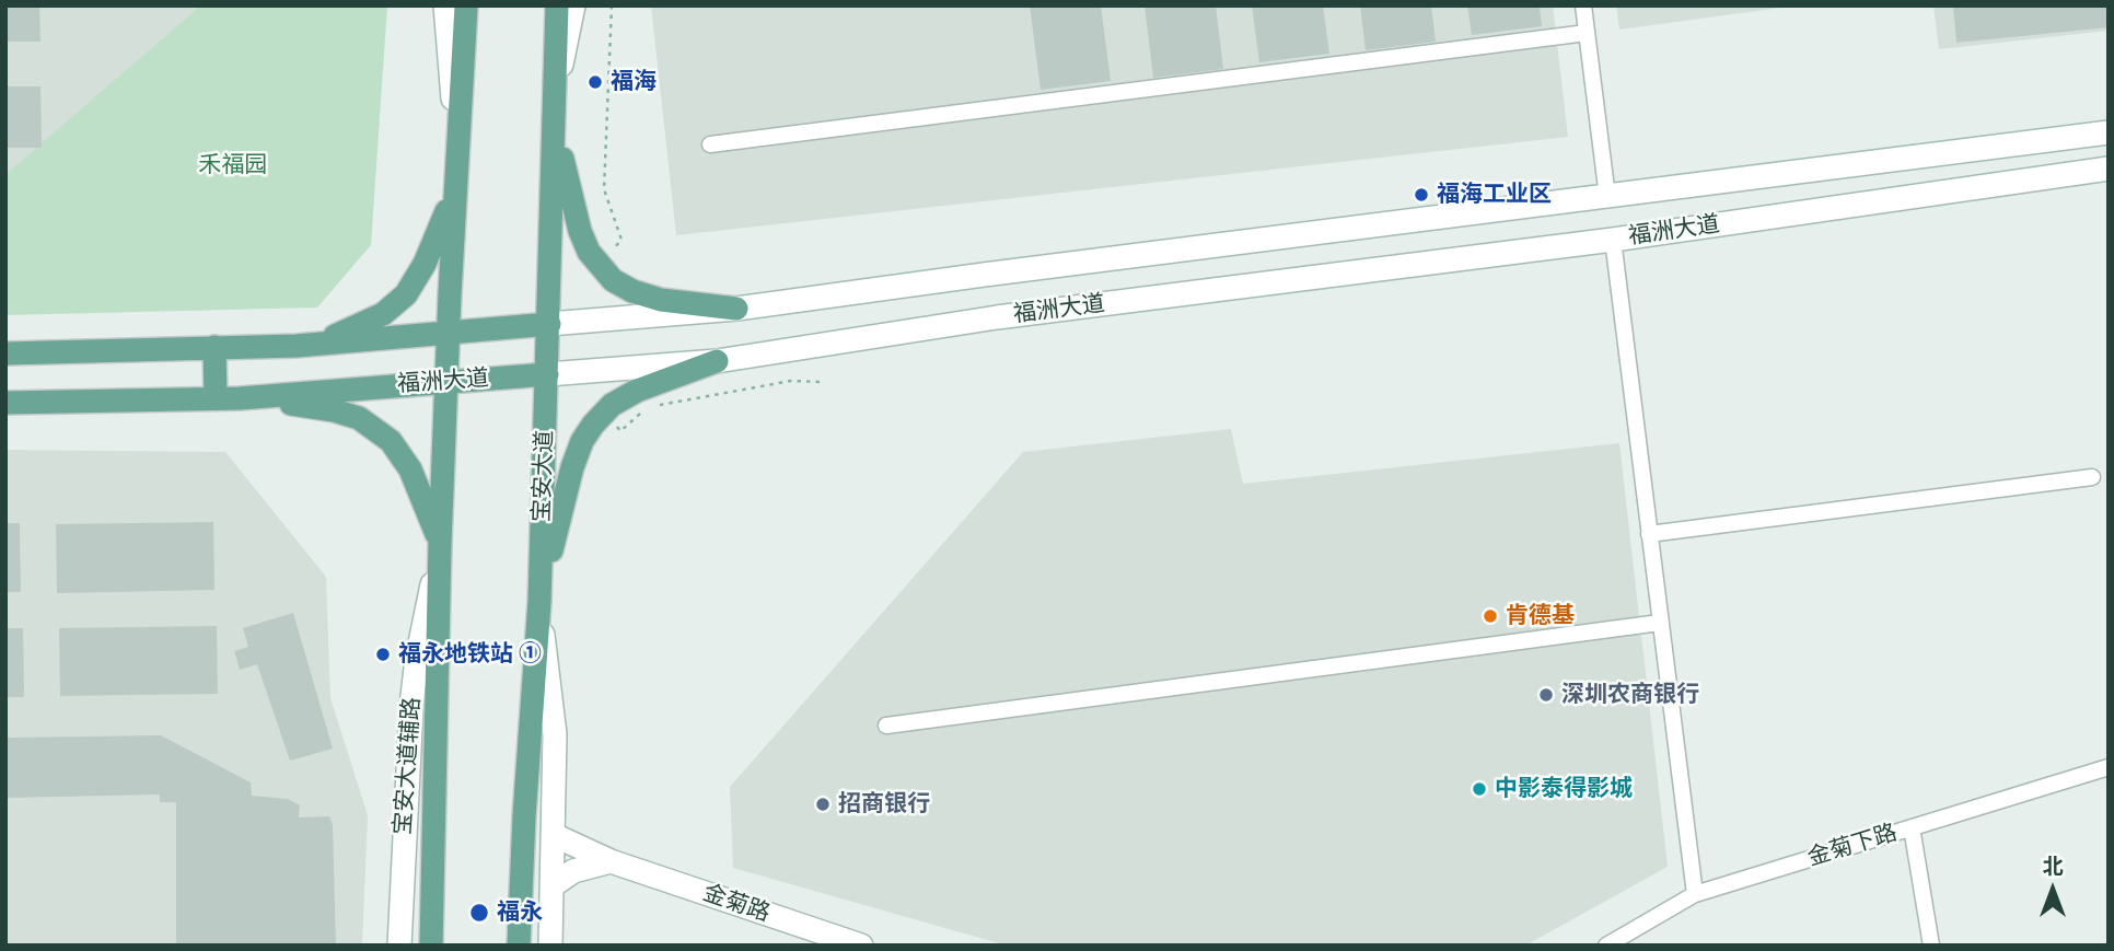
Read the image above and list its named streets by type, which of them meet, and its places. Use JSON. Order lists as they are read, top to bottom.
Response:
{
  "streets": {
    "main road": [
      "福洲大道",
      "宝安大道",
      "宝安大道辅路",
      "金菊路"
    ],
    "street": ["金菊下路"]
  },
  "crossings": [
    ["福洲大道", "宝安大道"]
  ],
  "parks": ["禾福园"],
  "places": [
    "福海",
    "福海工业区",
    "肯德基",
    "福永地铁站 ①",
    "深圳农商银行",
    "中影泰得影城",
    "招商银行",
    "福永"
  ],
  "north": "top"
}
